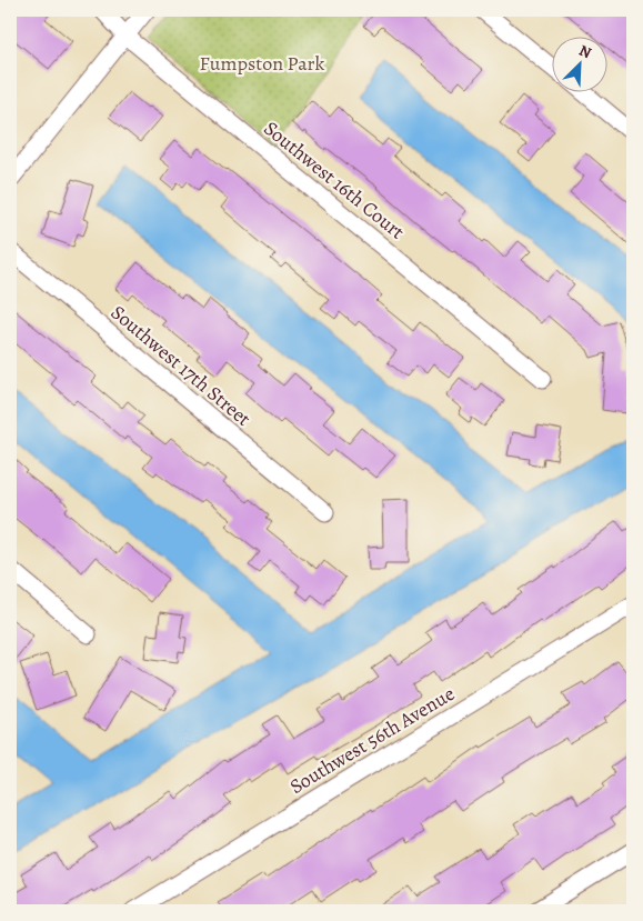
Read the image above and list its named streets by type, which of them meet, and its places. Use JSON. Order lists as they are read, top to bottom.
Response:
{
  "streets": {
    "street": ["Southwest 16th Court", "Southwest 17th Street", "Southwest 56th Avenue"]
  },
  "parks": ["Fumpston Park"],
  "north": "top right"
}
